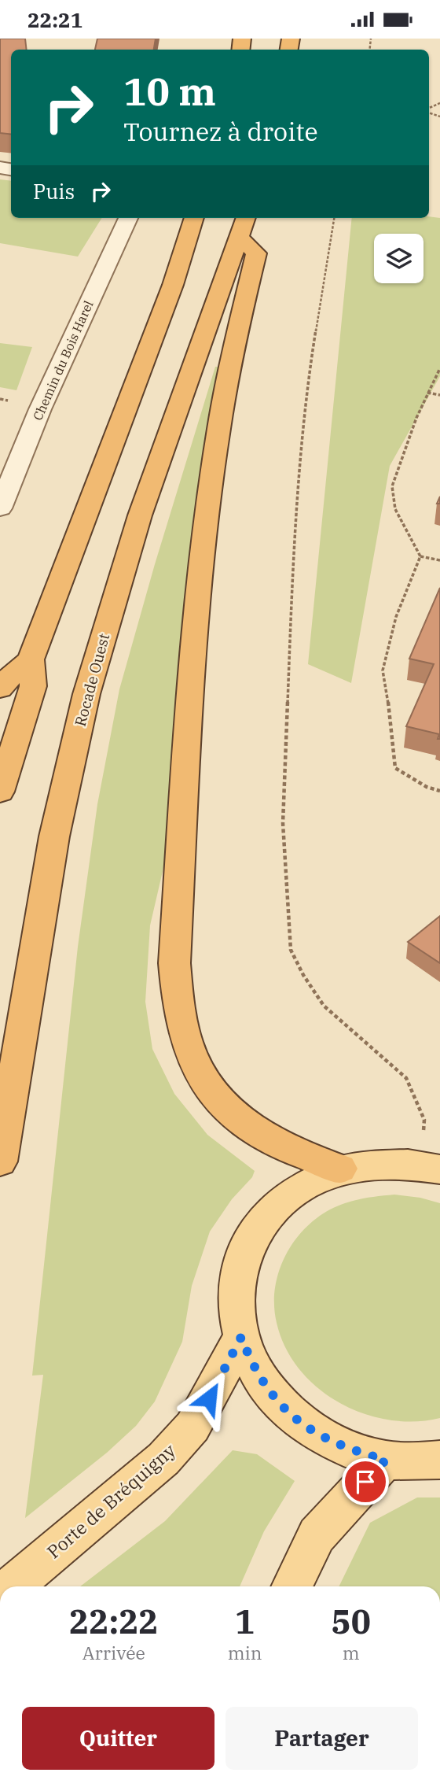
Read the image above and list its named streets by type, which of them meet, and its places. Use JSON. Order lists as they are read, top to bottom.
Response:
{
  "streets": {
    "highway": ["Rocade Ouest"],
    "main road": ["Porte de Bréquigny"],
    "street": ["Chemin du Bois Harel"]
  },
  "page": {
    "status": "22:21",
    "turn": ["10 m", "Tournez à droite"],
    "then": "Puis",
    "eta": [
      "22:22",
      "Arrivée",
      "1",
      "min",
      "50",
      "m"
    ],
    "buttons": ["Quitter", "Partager"]
  }
}
